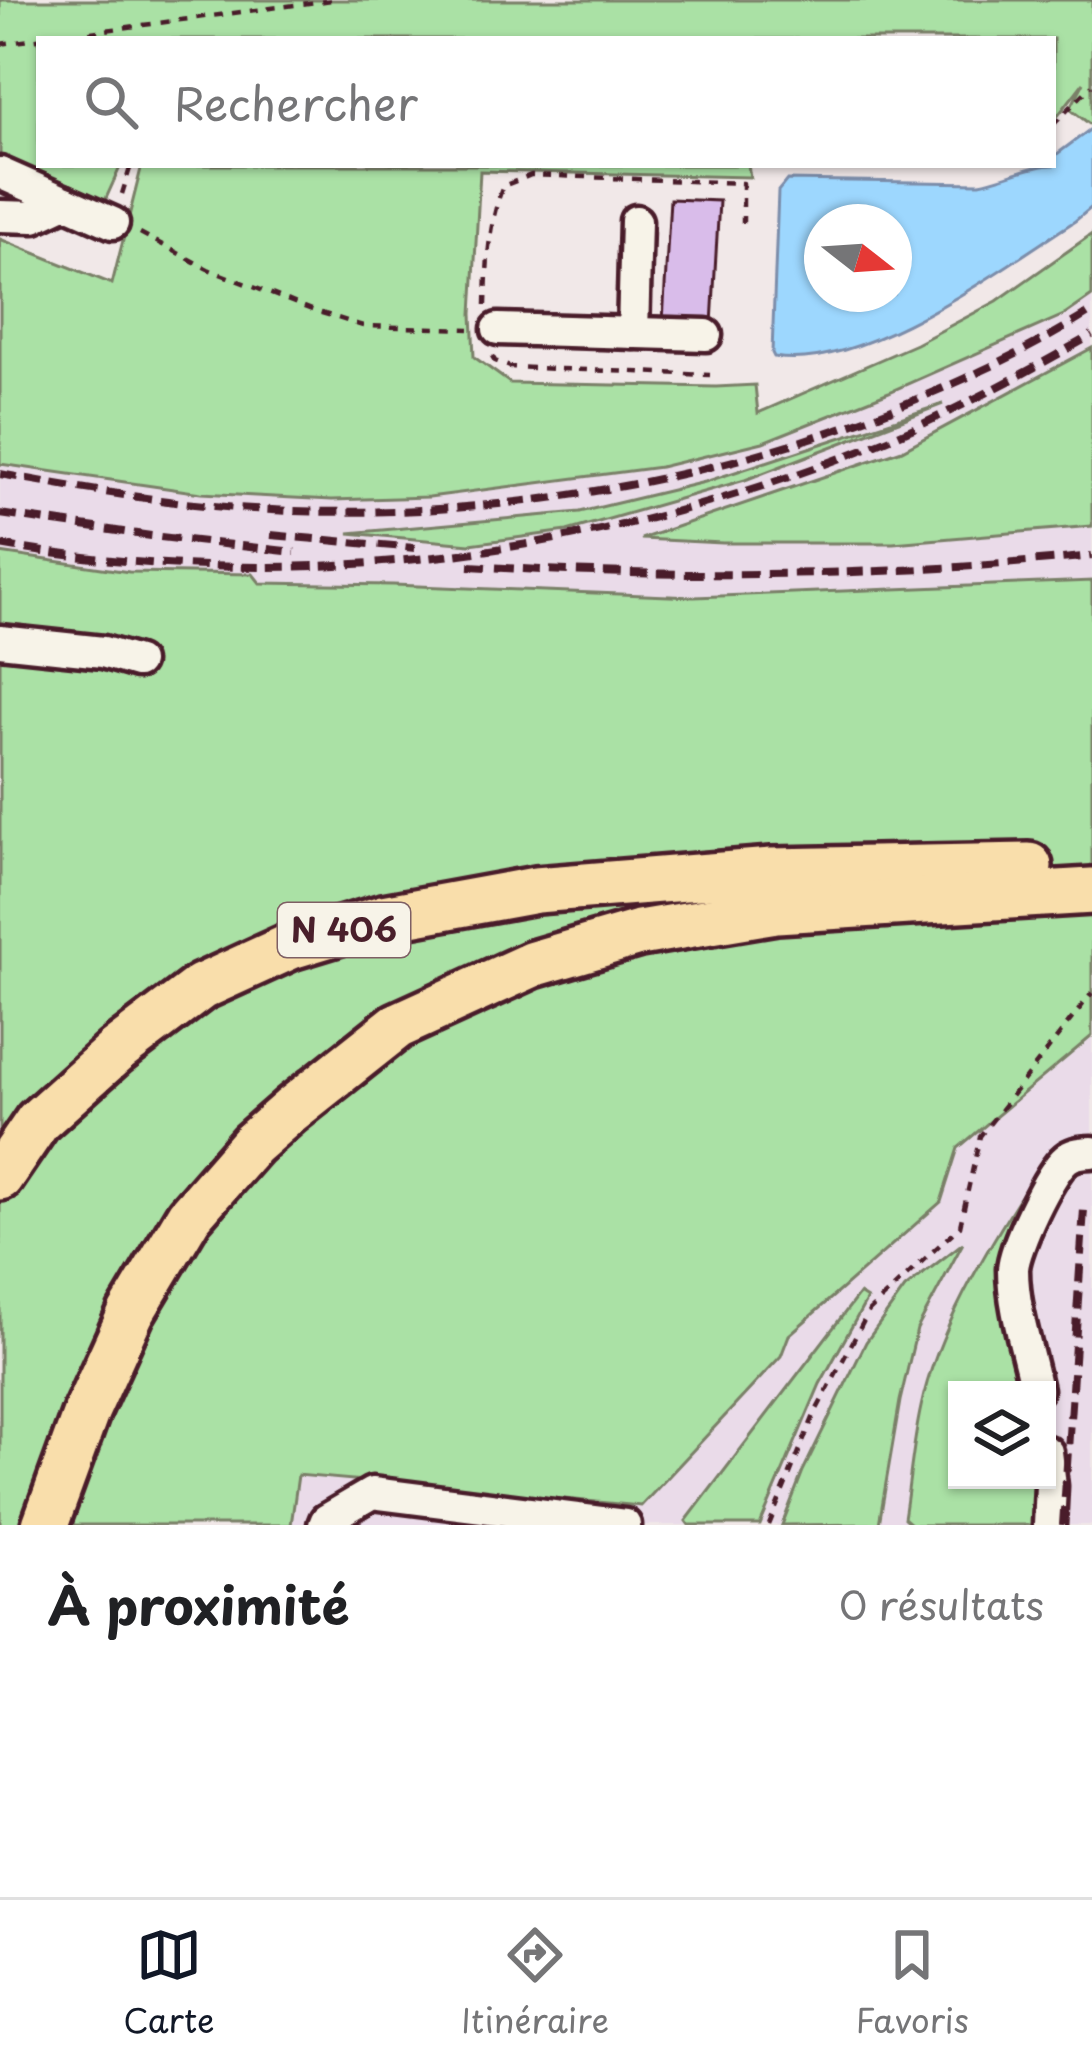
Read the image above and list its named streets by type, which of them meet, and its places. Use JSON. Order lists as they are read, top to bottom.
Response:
{
  "streets": {
    "highway": ["N 406"]
  },
  "north": "right",
  "page": {
    "search": "Rechercher",
    "heading": ["À proximité", "0 résultats"],
    "nav": ["Carte", "Itinéraire", "Favoris"]
  }
}
